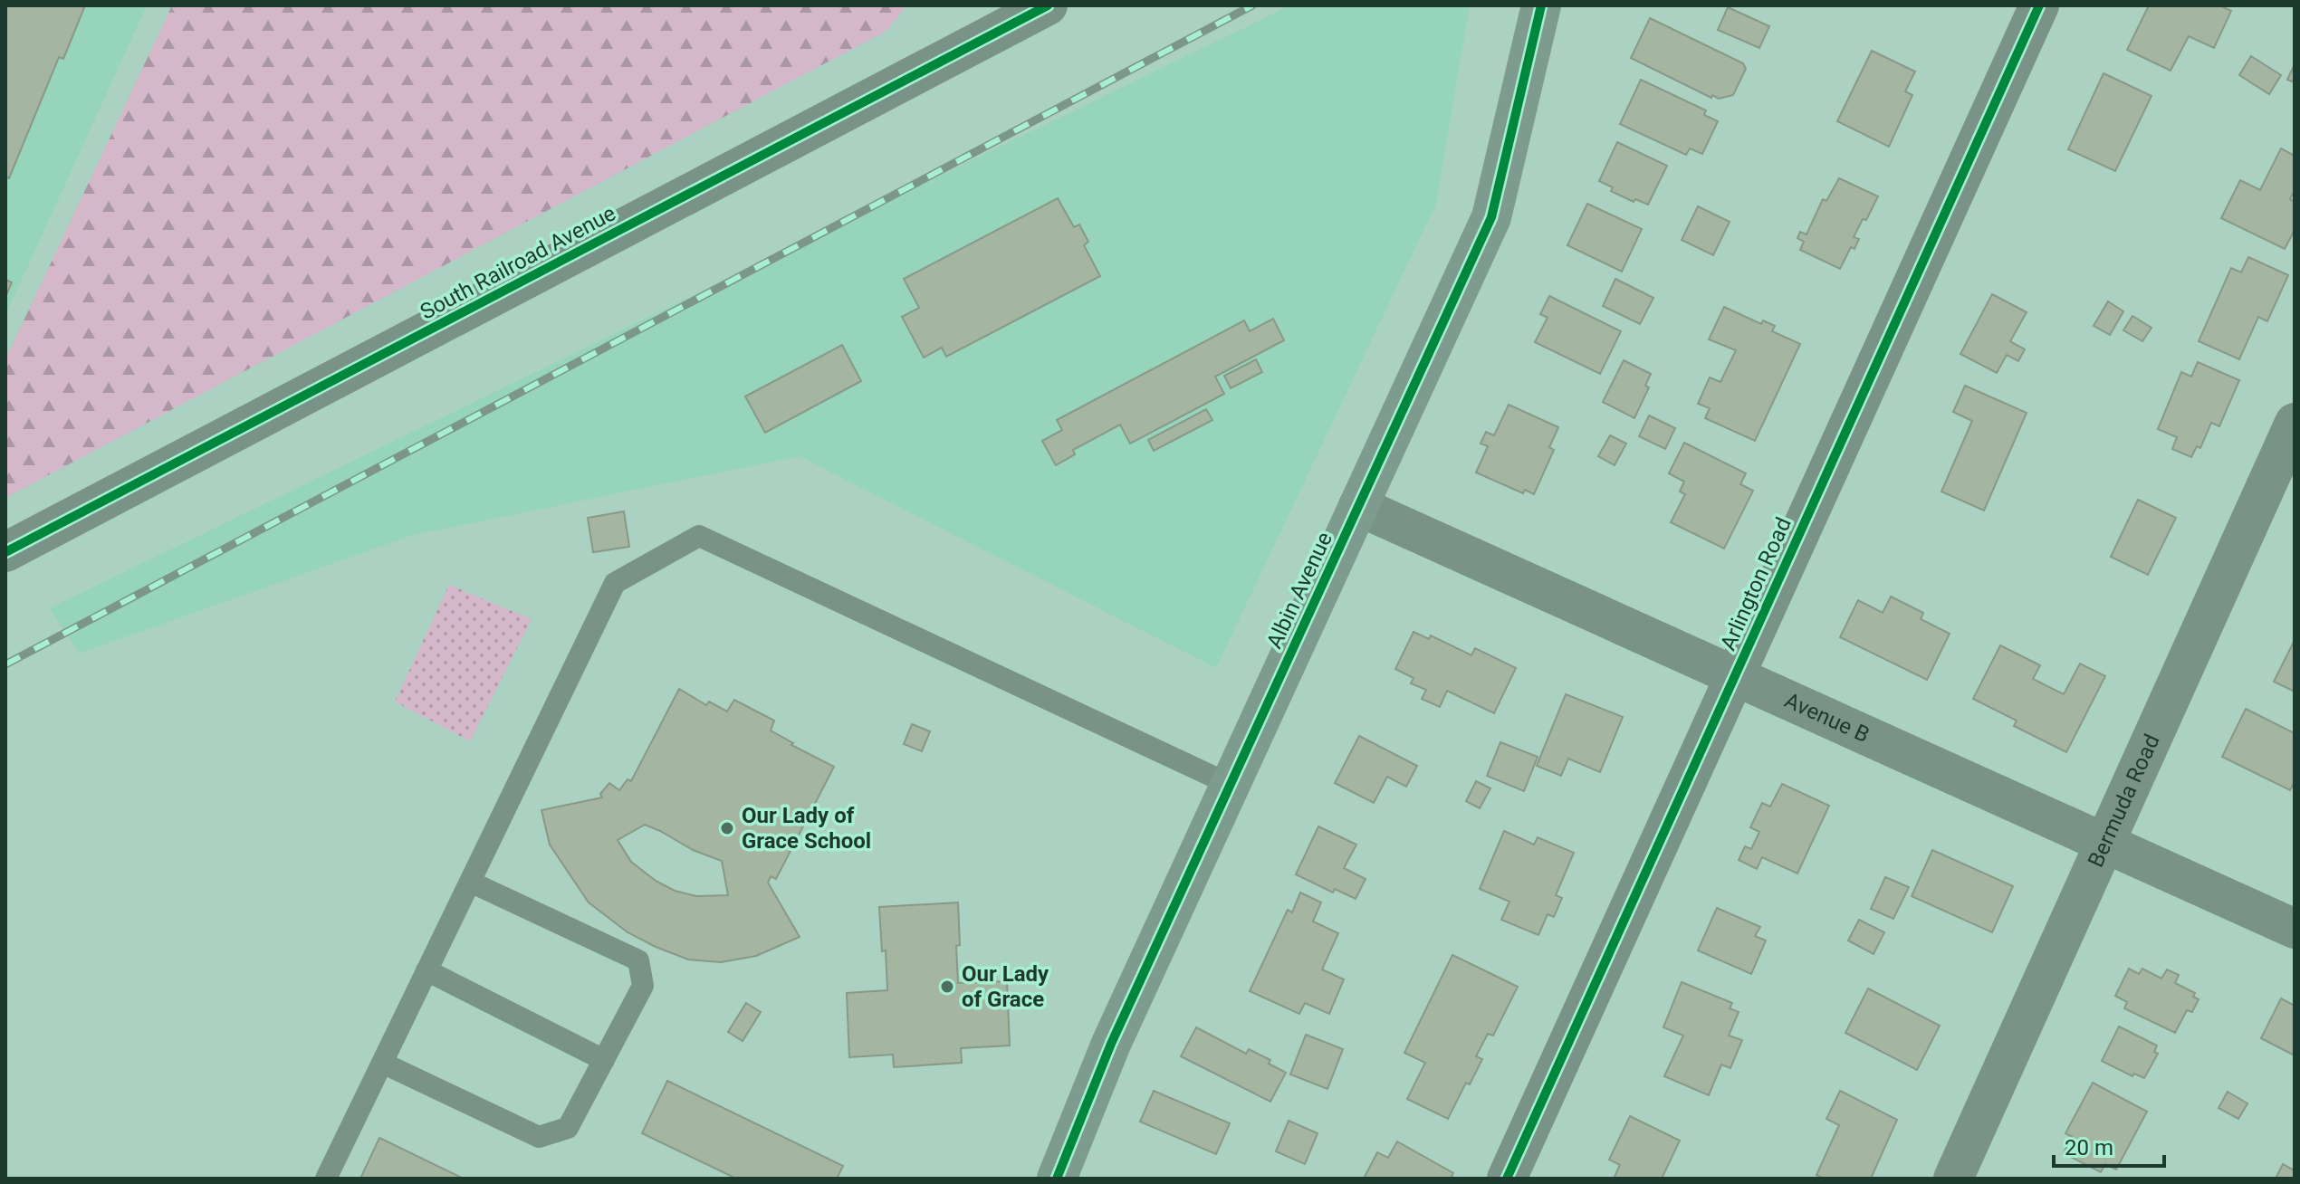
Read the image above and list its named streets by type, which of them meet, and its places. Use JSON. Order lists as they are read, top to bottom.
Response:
{
  "streets": {
    "street": [
      "South Railroad Avenue",
      "Arlington Road",
      "Albin Avenue",
      "Avenue B",
      "Bermuda Road"
    ]
  },
  "crossings": [
    ["Arlington Road", "Avenue B"],
    ["Albin Avenue", "Avenue B"],
    ["Avenue B", "Bermuda Road"]
  ],
  "places": ["Our Lady of Grace School", "Our Lady of Grace"],
  "scale_bar": "20 m"
}
